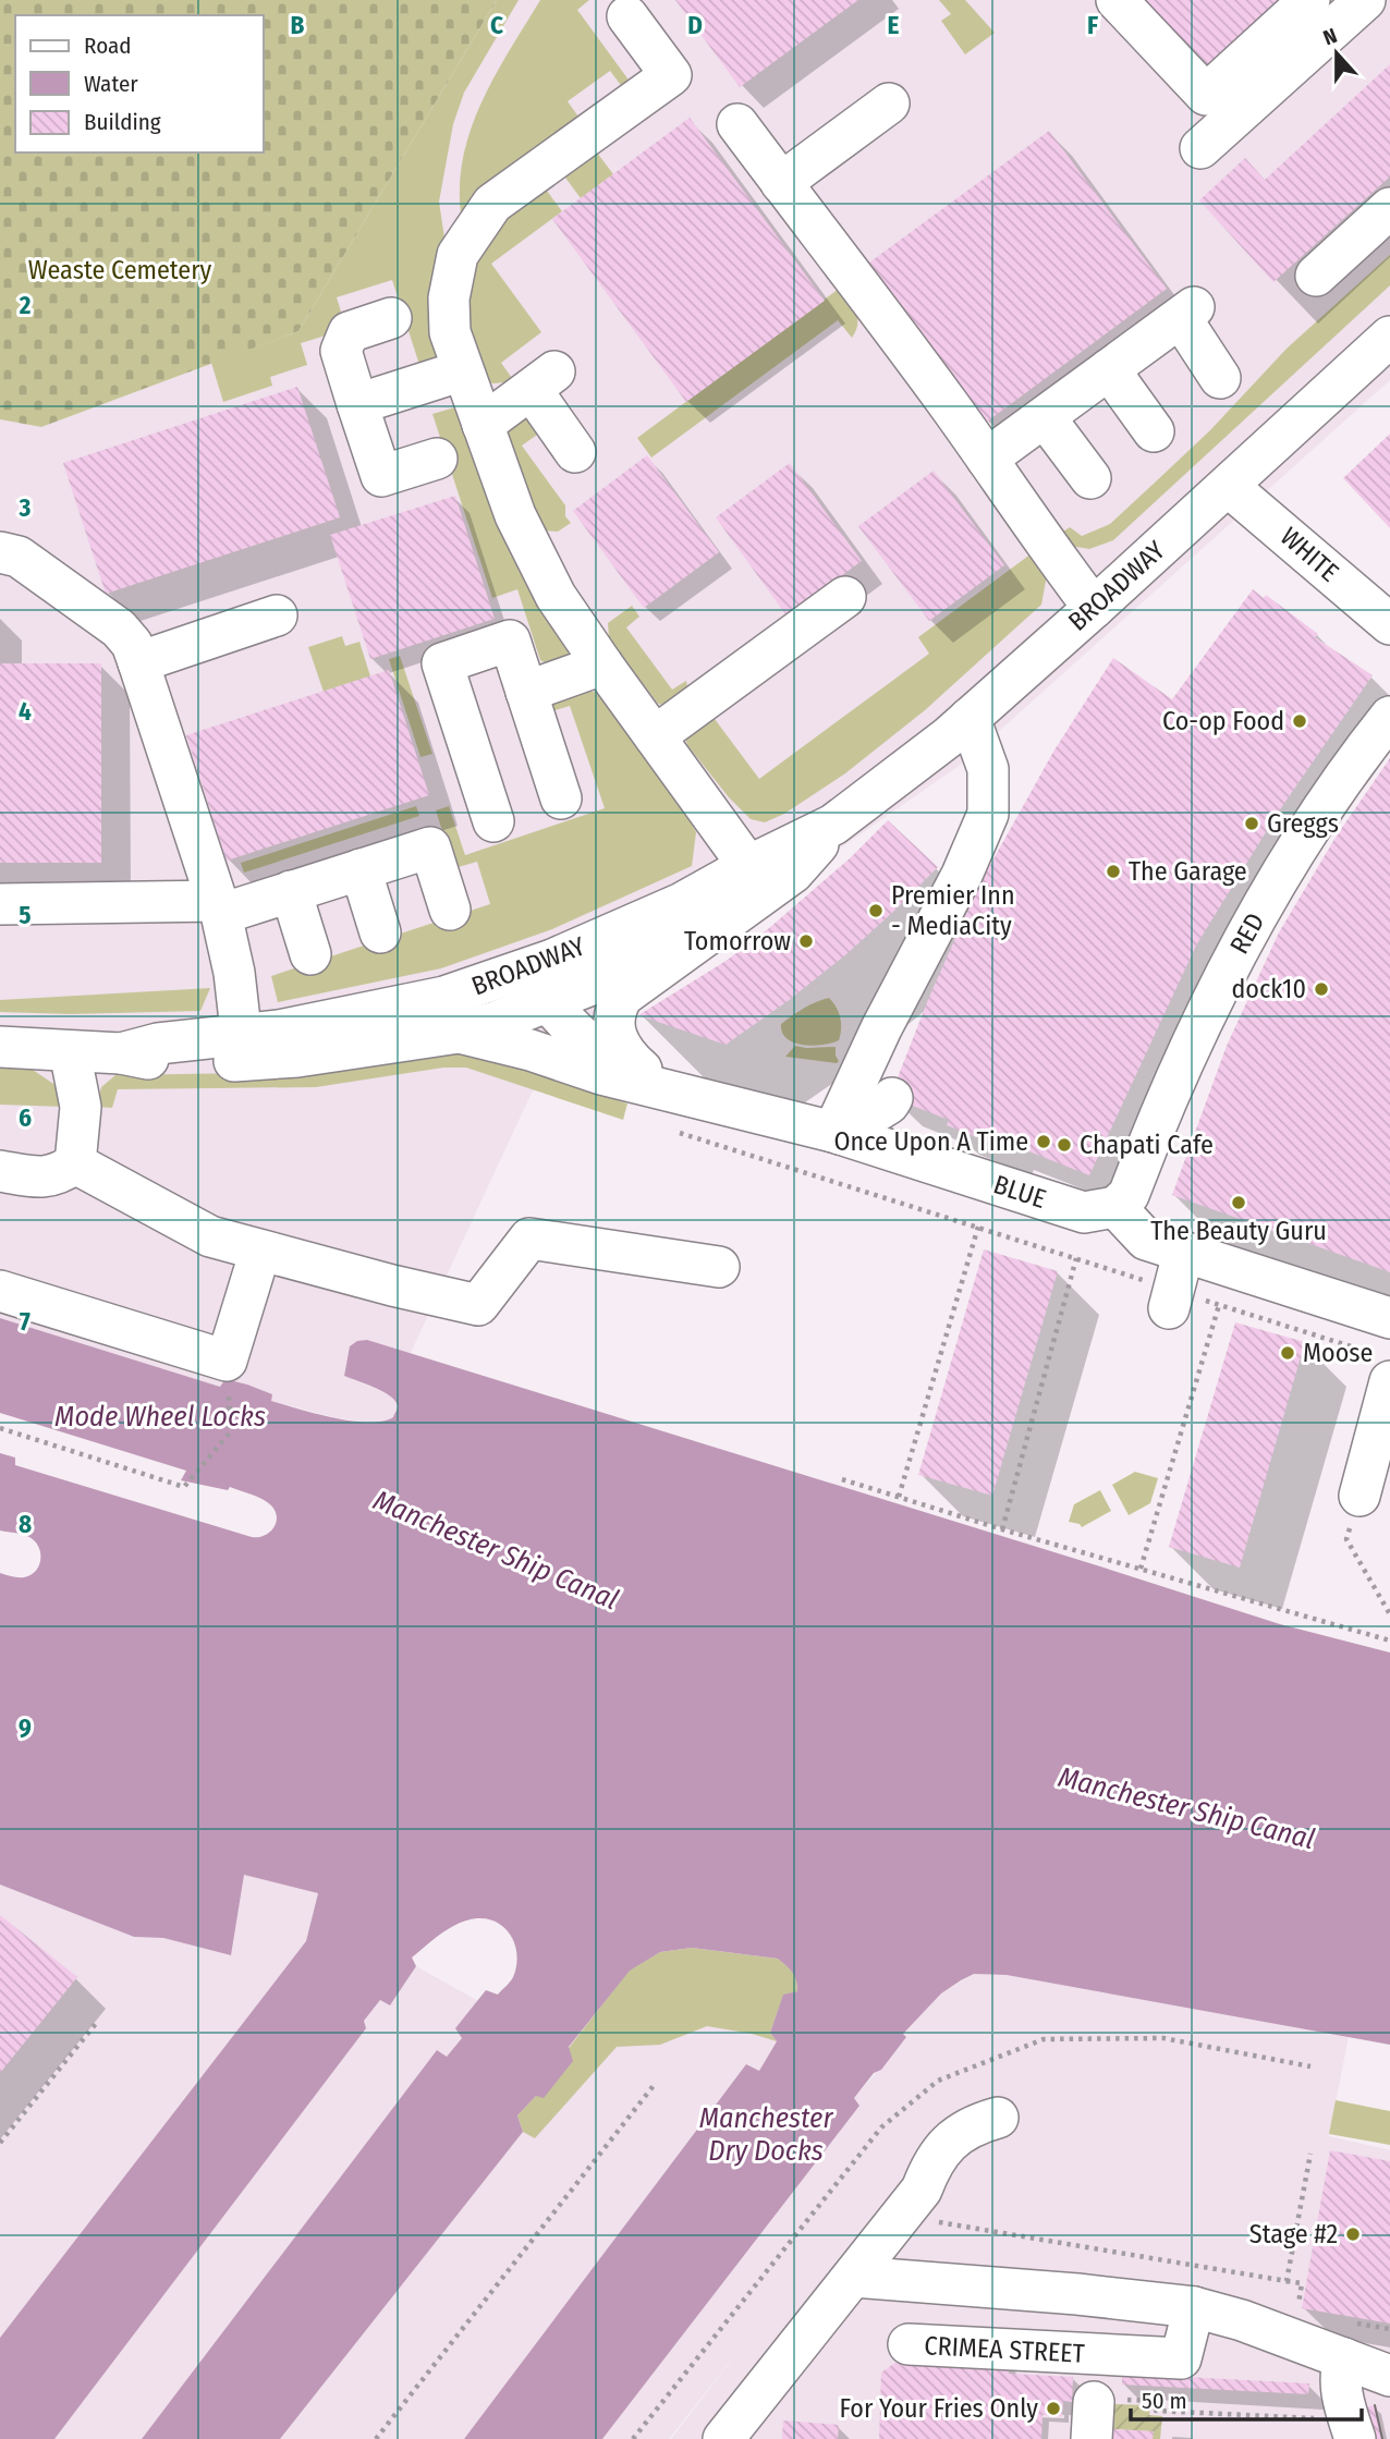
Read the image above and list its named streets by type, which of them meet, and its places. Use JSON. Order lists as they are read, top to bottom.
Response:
{
  "streets": {
    "street": [
      "WHITE",
      "BROADWAY",
      "RED",
      "BLUE",
      "CRIMEA STREET"
    ]
  },
  "crossings": [
    ["WHITE", "BROADWAY"],
    ["BROADWAY", "BLUE"],
    ["RED", "BLUE"]
  ],
  "water": ["Mode Wheel Locks", "Manchester Ship Canal", "Manchester Dry Docks"],
  "parks": ["Weaste Cemetery"],
  "places": [
    "Co-op Food",
    "Greggs",
    "The Garage",
    "Premier Inn - MediaCity",
    "Tomorrow",
    "dock10",
    "Once Upon A Time",
    "Chapati Cafe",
    "The Beauty Guru",
    "Moose",
    "Stage #2",
    "For Your Fries Only"
  ],
  "legend": ["Road", "Water", "Building"],
  "scale_bar": "50 m",
  "north": "top",
  "grid": {
    "columns": [
      "B",
      "C",
      "D",
      "E",
      "F"
    ],
    "rows": [
      "2",
      "3",
      "4",
      "5",
      "6",
      "7",
      "8",
      "9"
    ]
  }
}
